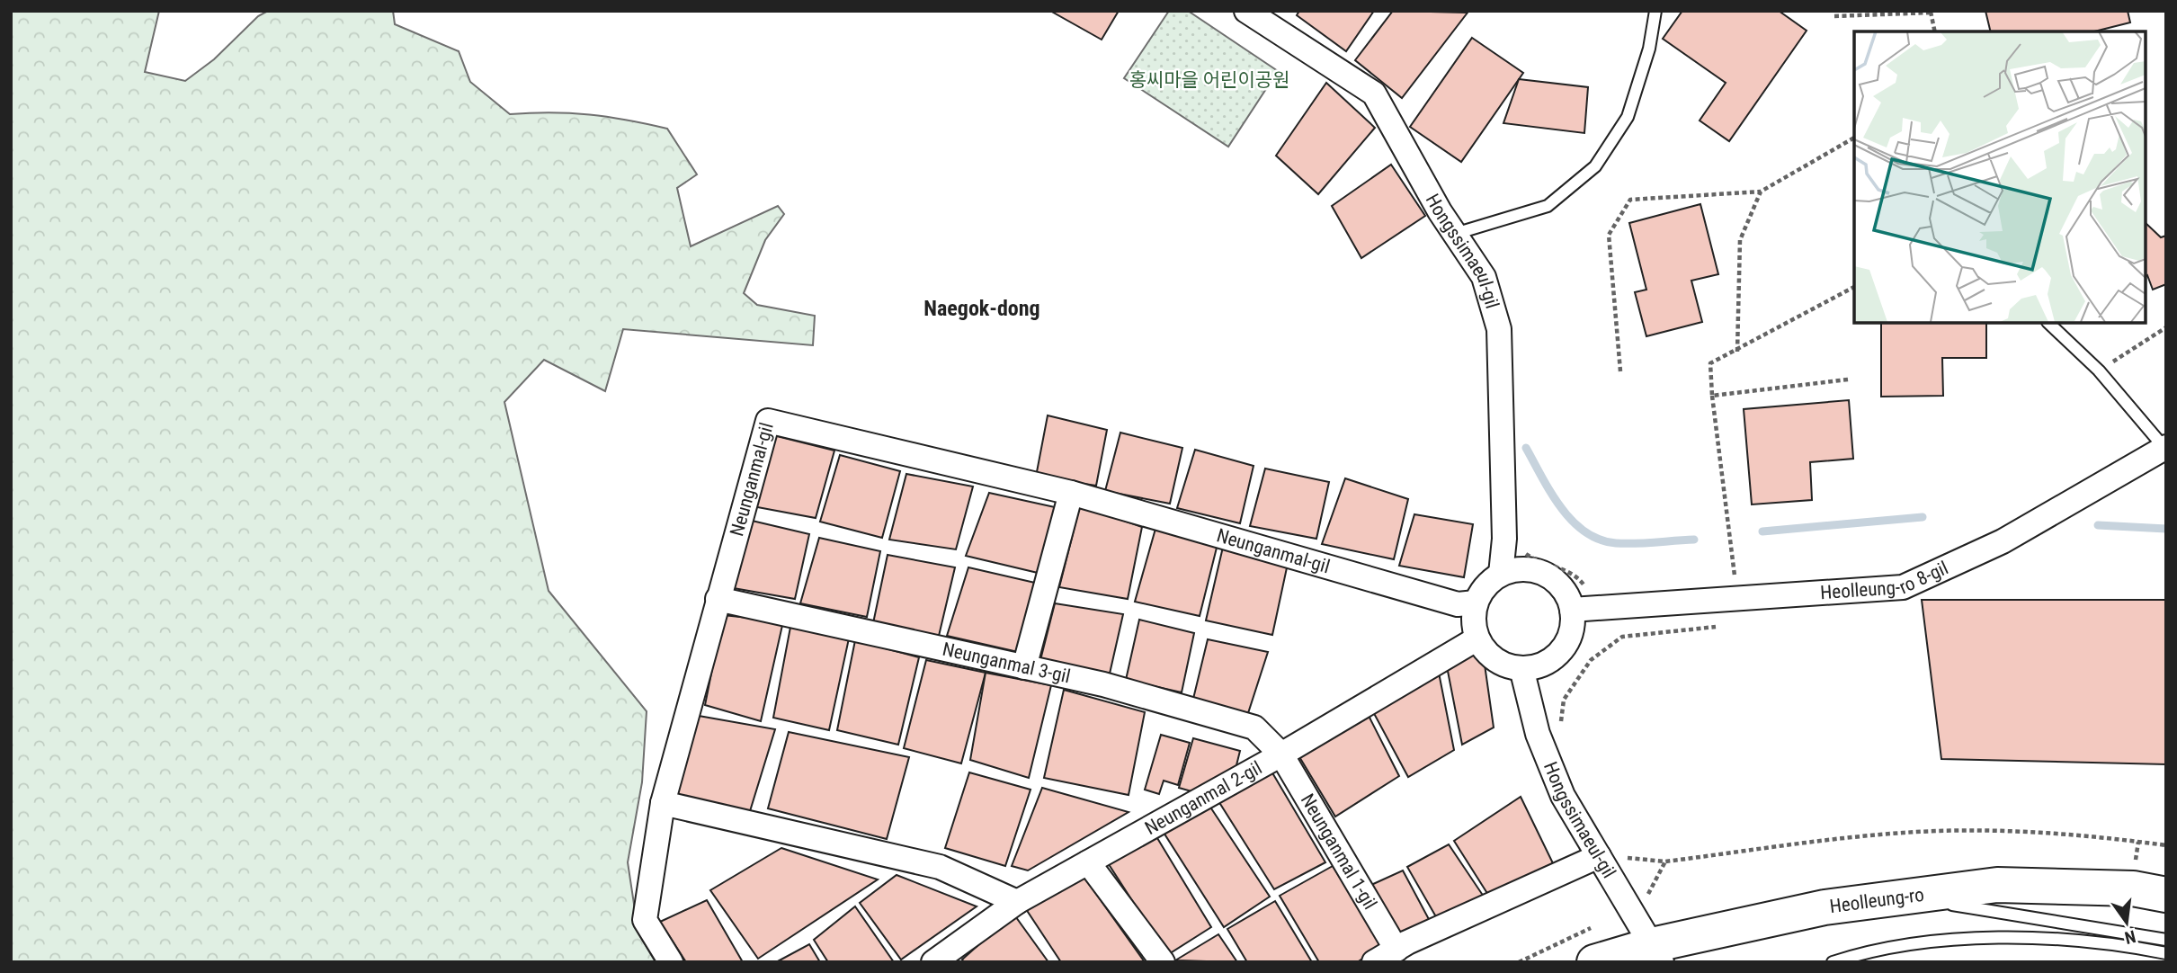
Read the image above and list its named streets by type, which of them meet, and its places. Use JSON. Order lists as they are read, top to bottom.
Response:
{
  "streets": {
    "main road": ["Heolleung-ro"],
    "street": [
      "Hongssimaeul-gil",
      "Neunganmal-gil",
      "Heolleung-ro 8-gil",
      "Neunganmal 3-gil",
      "Neunganmal 2-gil",
      "Neunganmal 1-gil"
    ]
  },
  "crossings": [
    ["Hongssimaeul-gil", "Neunganmal-gil"],
    ["Hongssimaeul-gil", "Heolleung-ro 8-gil"],
    ["Hongssimaeul-gil", "Neunganmal 2-gil"],
    ["Hongssimaeul-gil", "Heolleung-ro"],
    ["Neunganmal-gil", "Heolleung-ro 8-gil"],
    ["Neunganmal-gil", "Neunganmal 3-gil"],
    ["Neunganmal-gil", "Neunganmal 2-gil"],
    ["Heolleung-ro 8-gil", "Neunganmal 2-gil"],
    ["Neunganmal 3-gil", "Neunganmal 2-gil"],
    ["Neunganmal 3-gil", "Neunganmal 1-gil"],
    ["Neunganmal 2-gil", "Neunganmal 1-gil"]
  ],
  "districts": ["Naegok-dong"],
  "parks": ["홍씨마을 어린이공원"],
  "north": "bottom"
}
